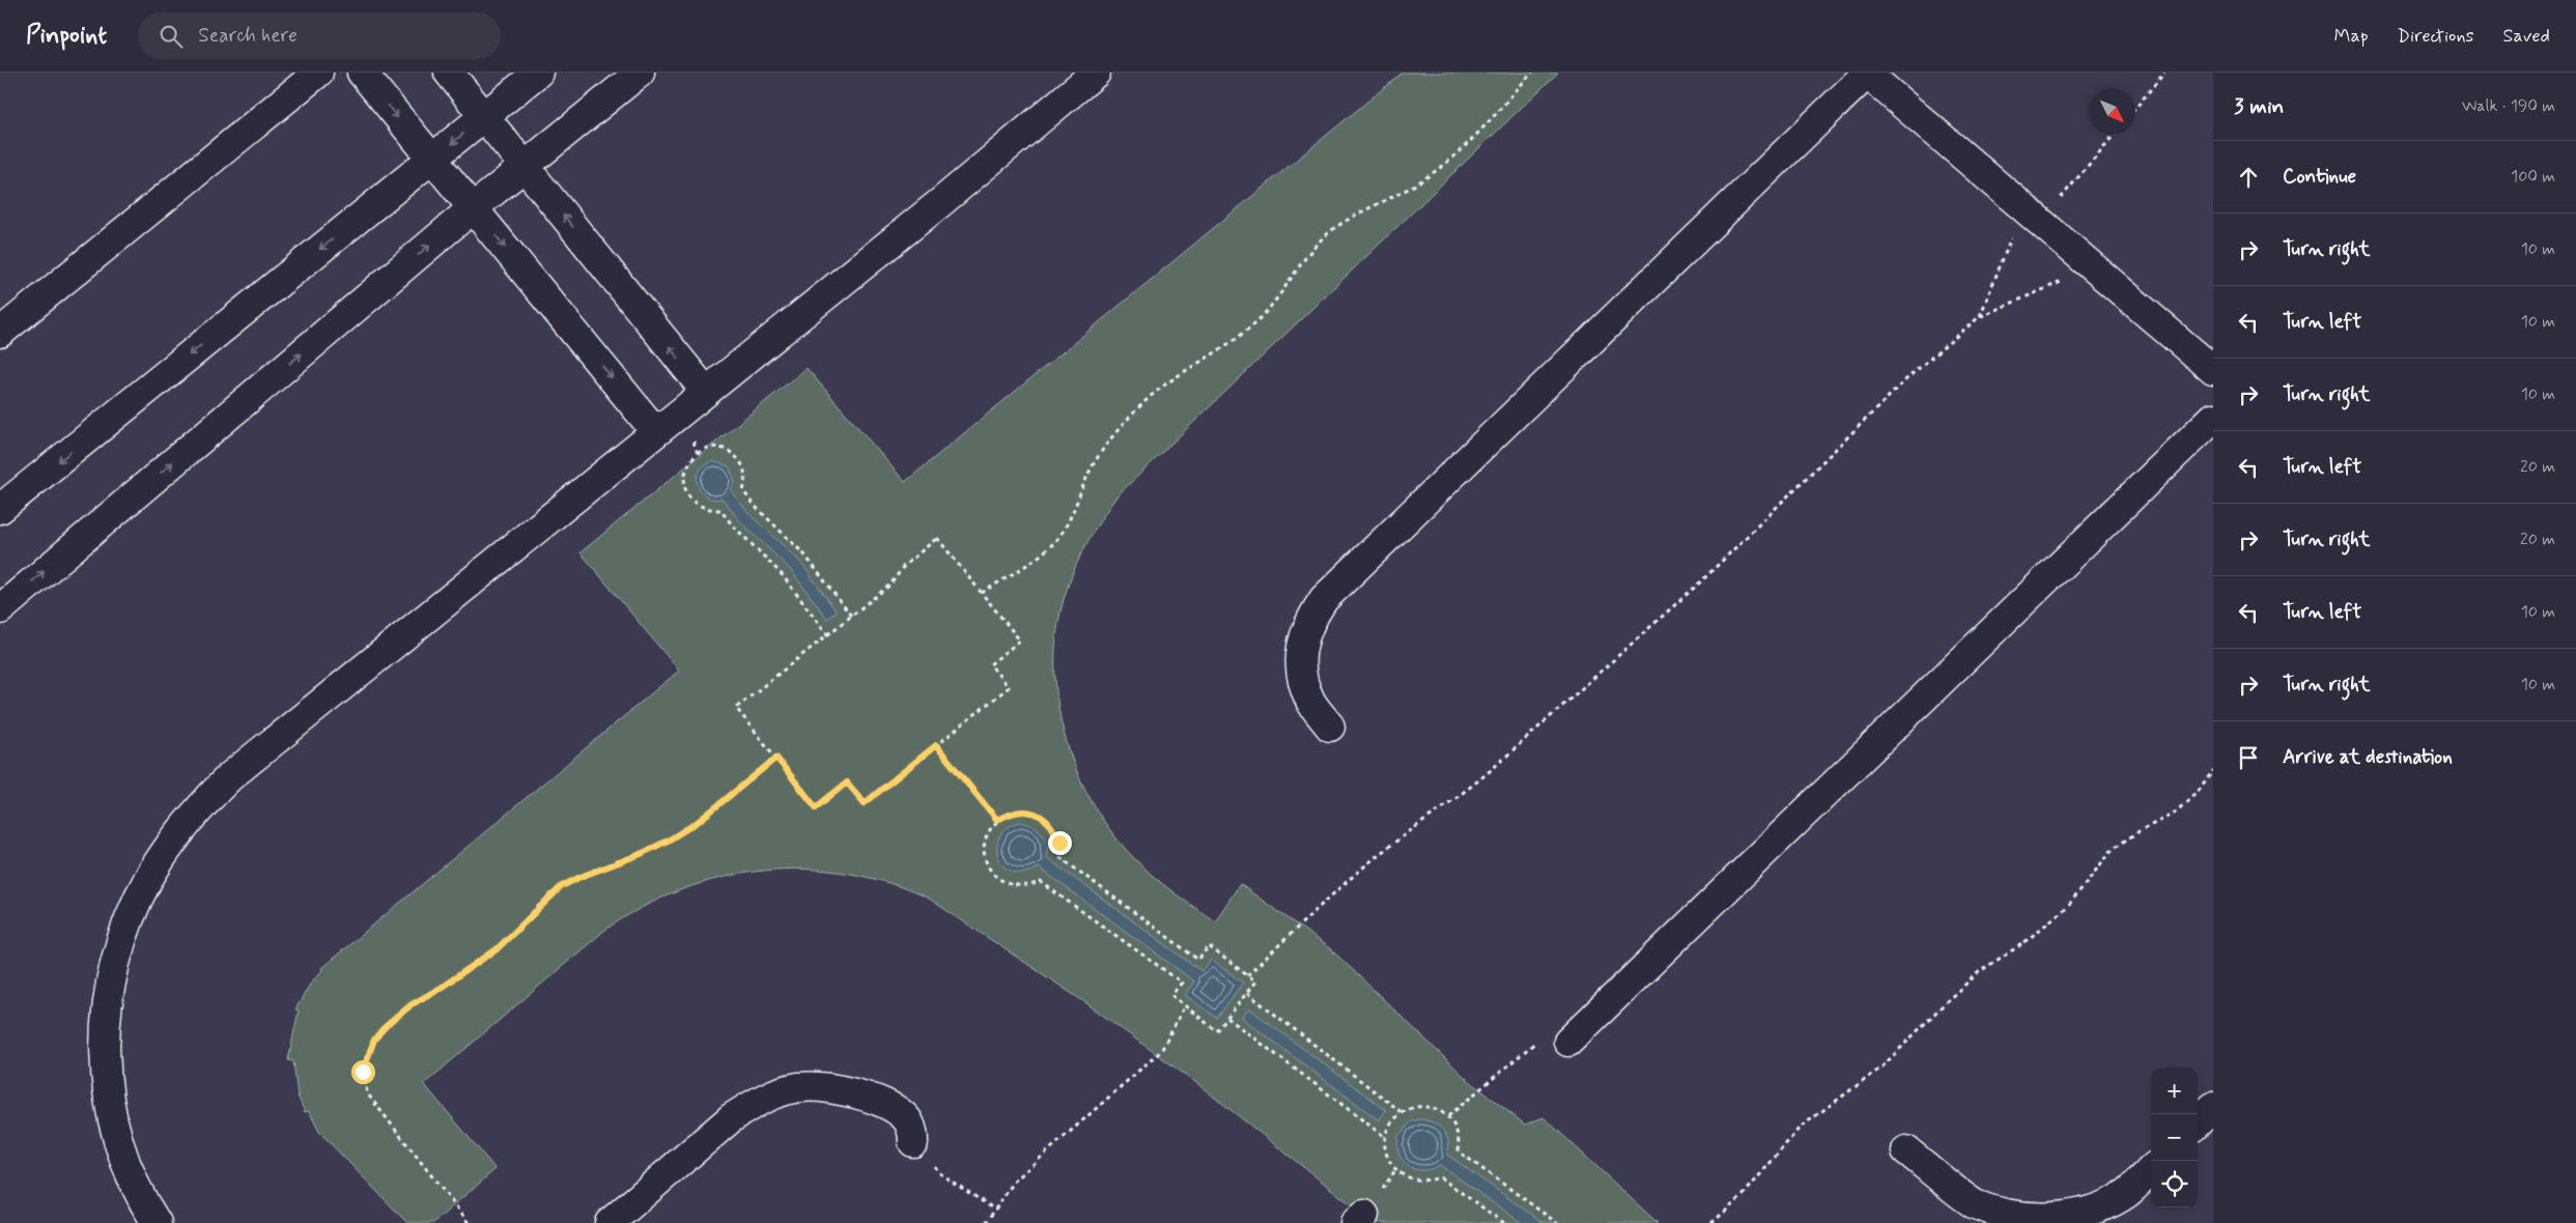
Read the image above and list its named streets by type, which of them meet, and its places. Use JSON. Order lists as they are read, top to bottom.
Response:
{
  "north": "bottom right",
  "page": {
    "header": "Pinpoint",
    "search": "Search here",
    "nav": ["Map", "Directions", "Saved"],
    "heading": ["3 min", "Walk · 190 m"],
    "list": [
      ["Continue", "100 m"],
      ["Turn right", "10 m"],
      ["Turn left", "10 m"],
      ["Turn right", "10 m"],
      ["Turn left", "20 m"],
      ["Turn right", "20 m"],
      ["Turn left", "10 m"],
      ["Turn right", "10 m"],
      "Arrive at destination"
    ],
    "map_buttons": ["+", "−"]
  }
}
